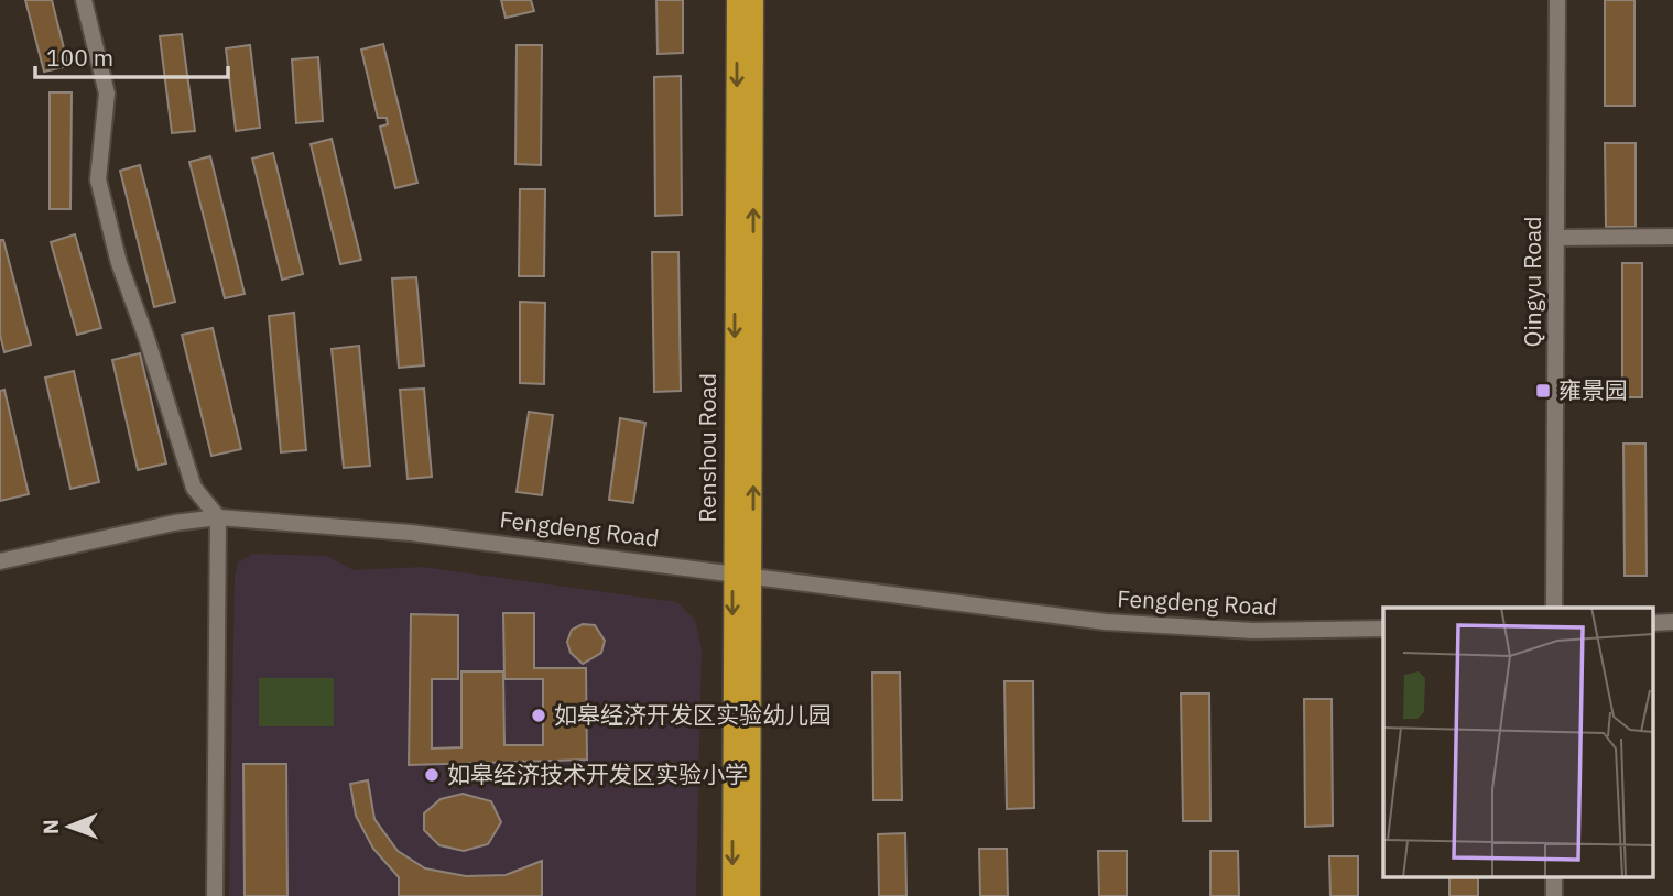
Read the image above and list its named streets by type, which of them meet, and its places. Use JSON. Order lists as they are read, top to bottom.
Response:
{
  "streets": {
    "main road": ["Renshou Road"],
    "street": ["Qingyu Road", "Fengdeng Road"]
  },
  "crossings": [
    ["Renshou Road", "Fengdeng Road"]
  ],
  "places": {
    "transit": ["雍景园"],
    "other": ["如皋经济开发区实验幼儿园", "如皋经济技术开发区实验小学"]
  },
  "scale_bar": "100 m",
  "north": "left"
}
